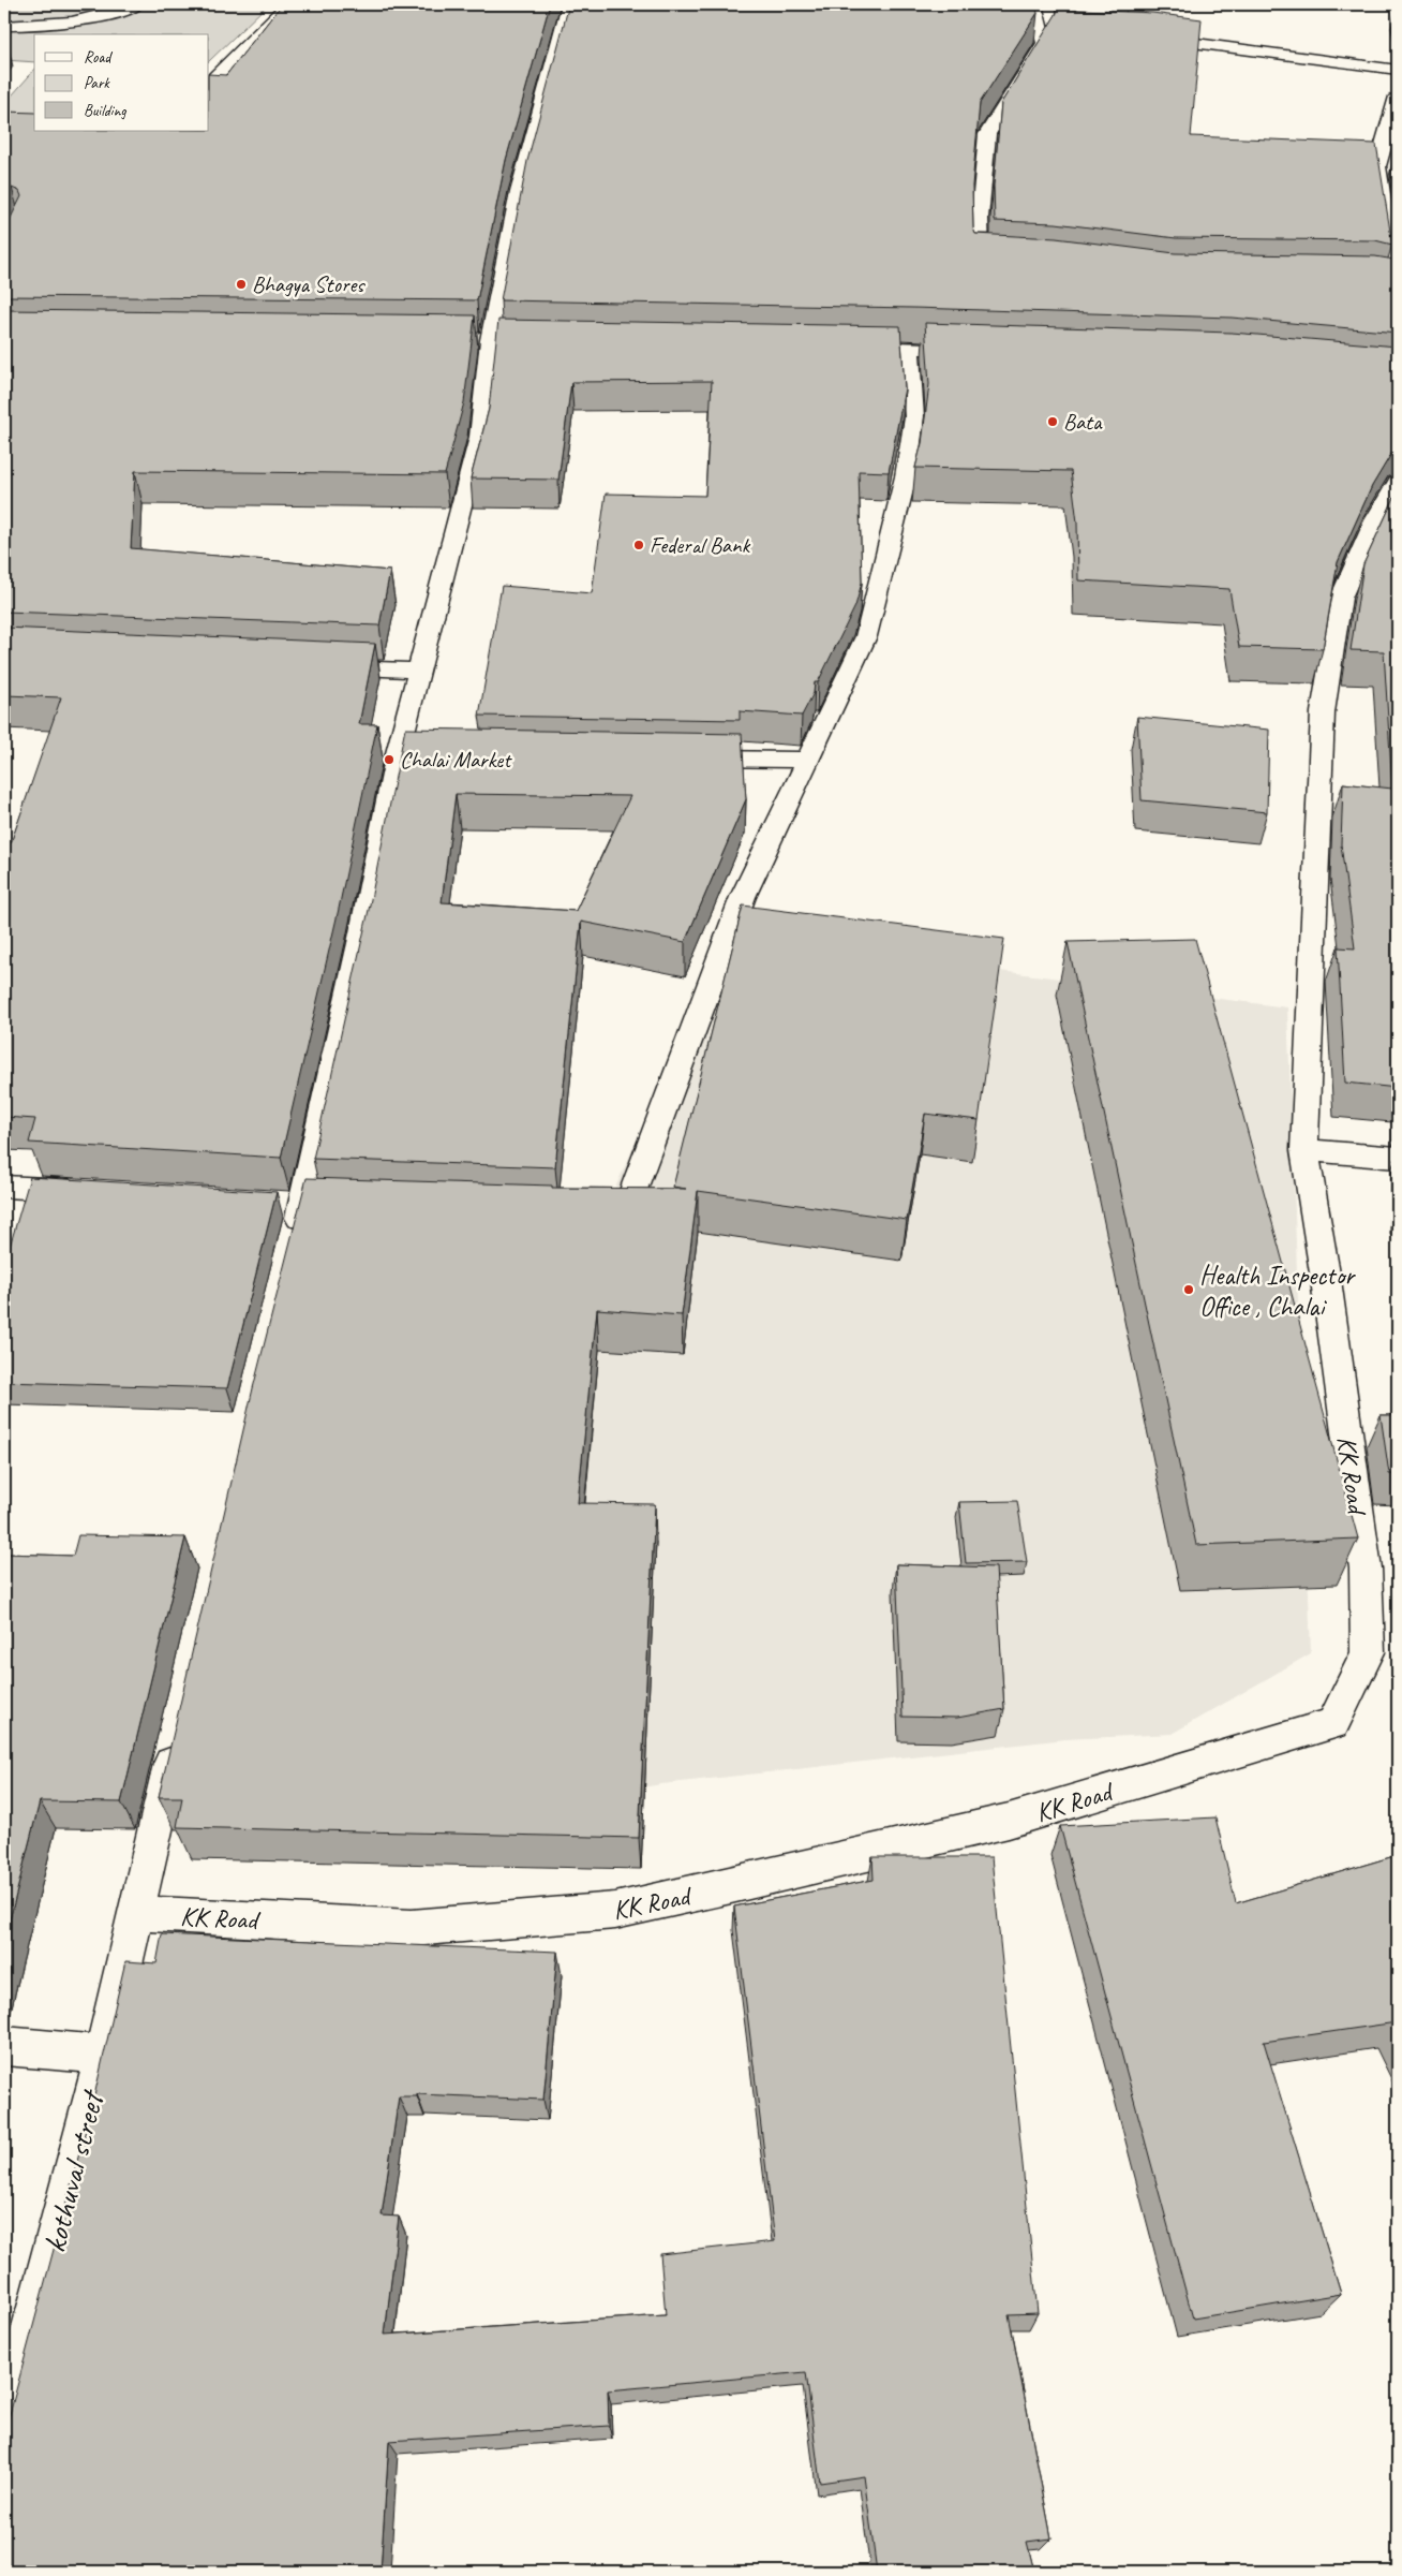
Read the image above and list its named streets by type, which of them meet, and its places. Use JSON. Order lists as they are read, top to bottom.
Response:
{
  "streets": {
    "street": ["KK Road", "kothuval street"]
  },
  "crossings": [
    ["KK Road", "kothuval street"]
  ],
  "places": [
    "Bhagya Stores",
    "Bata",
    "Federal Bank",
    "Chalai Market",
    "Health Inspector Office , Chalai"
  ],
  "legend": ["Road", "Park", "Building"]
}
